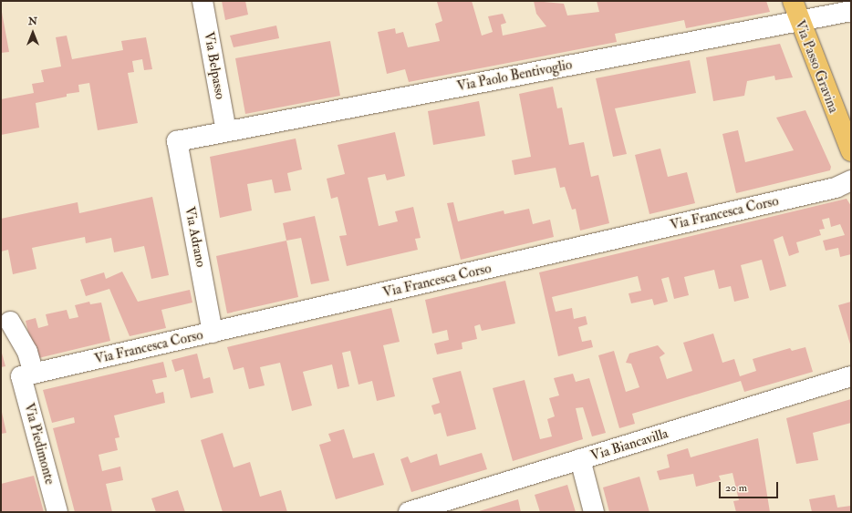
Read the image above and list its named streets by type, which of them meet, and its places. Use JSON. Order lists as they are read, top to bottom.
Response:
{
  "streets": {
    "main road": ["Via Passo Gravina"],
    "street": [
      "Via Belpasso",
      "Via Paolo Bentivoglio",
      "Via Francesca Corso",
      "Via Adrano",
      "Via Piedimonte",
      "Via Biancavilla"
    ]
  },
  "crossings": [
    ["Via Belpasso", "Via Paolo Bentivoglio"],
    ["Via Passo Gravina", "Via Paolo Bentivoglio"],
    ["Via Paolo Bentivoglio", "Via Adrano"],
    ["Via Francesca Corso", "Via Adrano"],
    ["Via Francesca Corso", "Via Piedimonte"]
  ],
  "scale_bar": "20 m",
  "north": "top"
}
